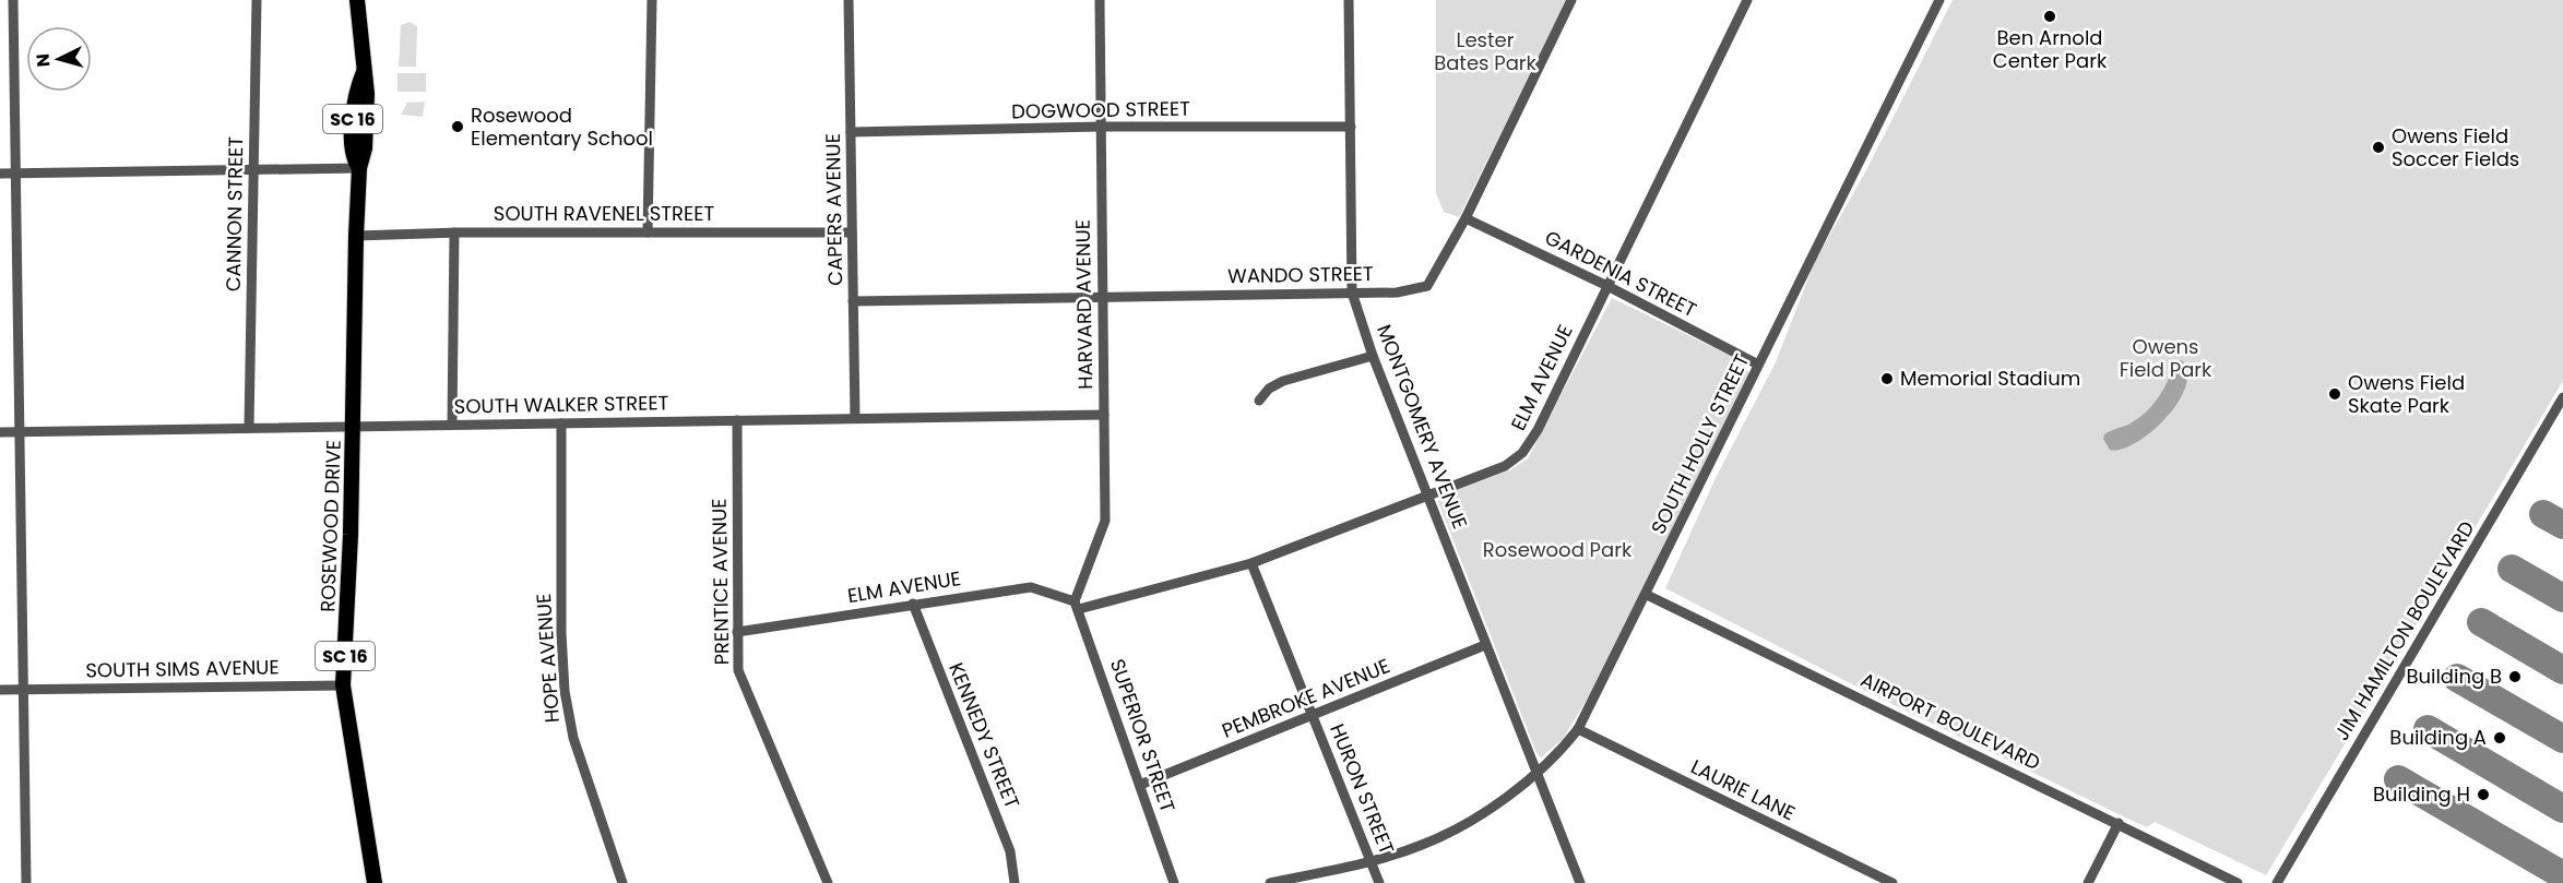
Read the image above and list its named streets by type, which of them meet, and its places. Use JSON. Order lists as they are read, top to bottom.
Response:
{
  "streets": {
    "main road": ["SC 16", "ROSEWOOD DRIVE"],
    "street": [
      "DOGWOOD STREET",
      "CAPERS AVENUE",
      "CANNON STREET",
      "SOUTH RAVENEL STREET",
      "GARDENIA STREET",
      "WANDO STREET",
      "HARVARD AVENUE",
      "ELM AVENUE",
      "SOUTH WALKER STREET",
      "MONTGOMERY AVENUE",
      "SOUTH HOLLY STREET",
      "PRENTICE AVENUE",
      "JIM HAMILTON BOULEVARD",
      "HOPE AVENUE",
      "SOUTH SIMS AVENUE",
      "PEMBROKE AVENUE",
      "AIRPORT BOULEVARD",
      "KENNEDY STREET",
      "SUPERIOR STREET",
      "HURON STREET",
      "LAURIE LANE"
    ]
  },
  "crossings": [
    ["DOGWOOD STREET", "CAPERS AVENUE"],
    ["DOGWOOD STREET", "HARVARD AVENUE"],
    ["DOGWOOD STREET", "MONTGOMERY AVENUE"],
    ["CAPERS AVENUE", "SOUTH RAVENEL STREET"],
    ["CAPERS AVENUE", "WANDO STREET"],
    ["CAPERS AVENUE", "SOUTH WALKER STREET"],
    ["CANNON STREET", "SOUTH WALKER STREET"],
    ["SOUTH RAVENEL STREET", "ROSEWOOD DRIVE"],
    ["GARDENIA STREET", "WANDO STREET"],
    ["GARDENIA STREET", "ELM AVENUE"],
    ["GARDENIA STREET", "SOUTH HOLLY STREET"],
    ["WANDO STREET", "HARVARD AVENUE"],
    ["WANDO STREET", "MONTGOMERY AVENUE"],
    ["HARVARD AVENUE", "ELM AVENUE"],
    ["HARVARD AVENUE", "SOUTH WALKER STREET"],
    ["HARVARD AVENUE", "SUPERIOR STREET"],
    ["ELM AVENUE", "MONTGOMERY AVENUE"],
    ["ELM AVENUE", "PRENTICE AVENUE"],
    ["ELM AVENUE", "KENNEDY STREET"],
    ["ELM AVENUE", "SUPERIOR STREET"],
    ["ELM AVENUE", "HURON STREET"],
    ["SOUTH WALKER STREET", "ROSEWOOD DRIVE"],
    ["SOUTH WALKER STREET", "PRENTICE AVENUE"],
    ["SOUTH WALKER STREET", "HOPE AVENUE"],
    ["MONTGOMERY AVENUE", "SOUTH HOLLY STREET"],
    ["MONTGOMERY AVENUE", "PEMBROKE AVENUE"],
    ["SOUTH HOLLY STREET", "AIRPORT BOULEVARD"],
    ["SOUTH HOLLY STREET", "HURON STREET"],
    ["SOUTH HOLLY STREET", "LAURIE LANE"],
    ["ROSEWOOD DRIVE", "SOUTH SIMS AVENUE"],
    ["PEMBROKE AVENUE", "SUPERIOR STREET"],
    ["PEMBROKE AVENUE", "HURON STREET"]
  ],
  "parks": ["Lester Bates Park", "Owens Field Park", "Rosewood Park"],
  "places": [
    "Ben Arnold Center Park",
    "Rosewood Elementary School",
    "Owens Field Soccer Fields",
    "Memorial Stadium",
    "Owens Field Skate Park",
    "Building B",
    "Building A",
    "Building H"
  ],
  "north": "left"
}
